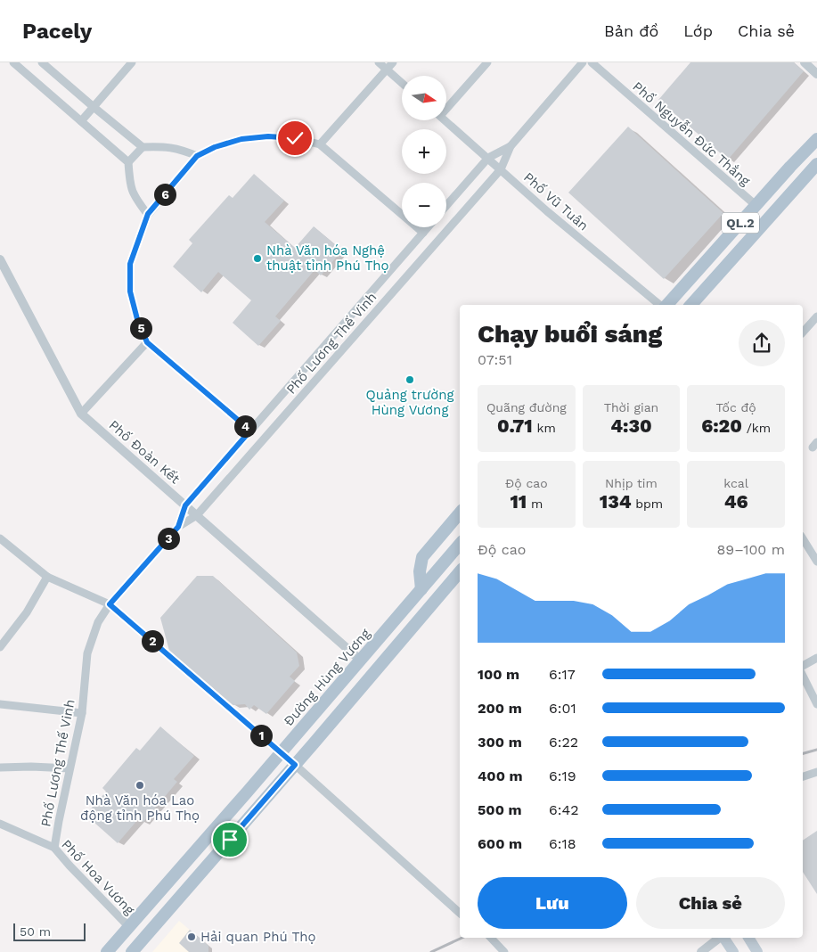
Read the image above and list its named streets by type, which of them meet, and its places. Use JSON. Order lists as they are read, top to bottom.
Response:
{
  "streets": {
    "main road": ["QL.2", "Đường Hùng Vương"],
    "street": [
      "Phố Nguyễn Đức Thắng",
      "Phố Vũ Tuân",
      "Phố Lương Thế Vinh",
      "Phố Đoàn Kết",
      "Phố Hoa Vương"
    ]
  },
  "crossings": [
    ["Phố Nguyễn Đức Thắng", "QL.2"],
    ["Phố Vũ Tuân", "Phố Lương Thế Vinh"],
    ["Phố Lương Thế Vinh", "Phố Đoàn Kết"],
    ["Phố Lương Thế Vinh", "Phố Hoa Vương"],
    ["Phố Đoàn Kết", "Đường Hùng Vương"],
    ["Đường Hùng Vương", "Phố Hoa Vương"]
  ],
  "places": [
    "Nhà Văn hóa Nghệ thuật tỉnh Phú Thọ",
    "Quảng trường Hùng Vương",
    "Nhà Văn hóa Lao động tỉnh Phú Thọ",
    "Hải quan Phú Thọ"
  ],
  "scale_bar": "50 m",
  "north": "right",
  "page": {
    "header": "Pacely",
    "nav": ["Bản đồ", "Lớp", "Chia sẻ"],
    "map_buttons": ["+", "−"],
    "pins": [
      "6",
      "5",
      "4",
      "3",
      "2",
      "1"
    ],
    "heading": ["Chạy buổi sáng", "07:51"],
    "stats": [
      ["Quãng đường", "0.71 km"],
      ["Thời gian", "4:30"],
      ["Tốc độ", "6:20 /km"],
      ["Độ cao", "11 m"],
      ["Nhịp tim", "134 bpm"],
      ["kcal", "46"]
    ],
    "chart": ["Độ cao", "89–100 m"],
    "list": [
      {
        "name": "100 m",
        "note": "6:17"
      },
      {
        "name": "200 m",
        "note": "6:01"
      },
      {
        "name": "300 m",
        "note": "6:22"
      },
      {
        "name": "400 m",
        "note": "6:19"
      },
      {
        "name": "500 m",
        "note": "6:42"
      },
      {
        "name": "600 m",
        "note": "6:18"
      }
    ],
    "buttons": ["Lưu", "Chia sẻ"],
    "scale": "50 m"
  }
}
